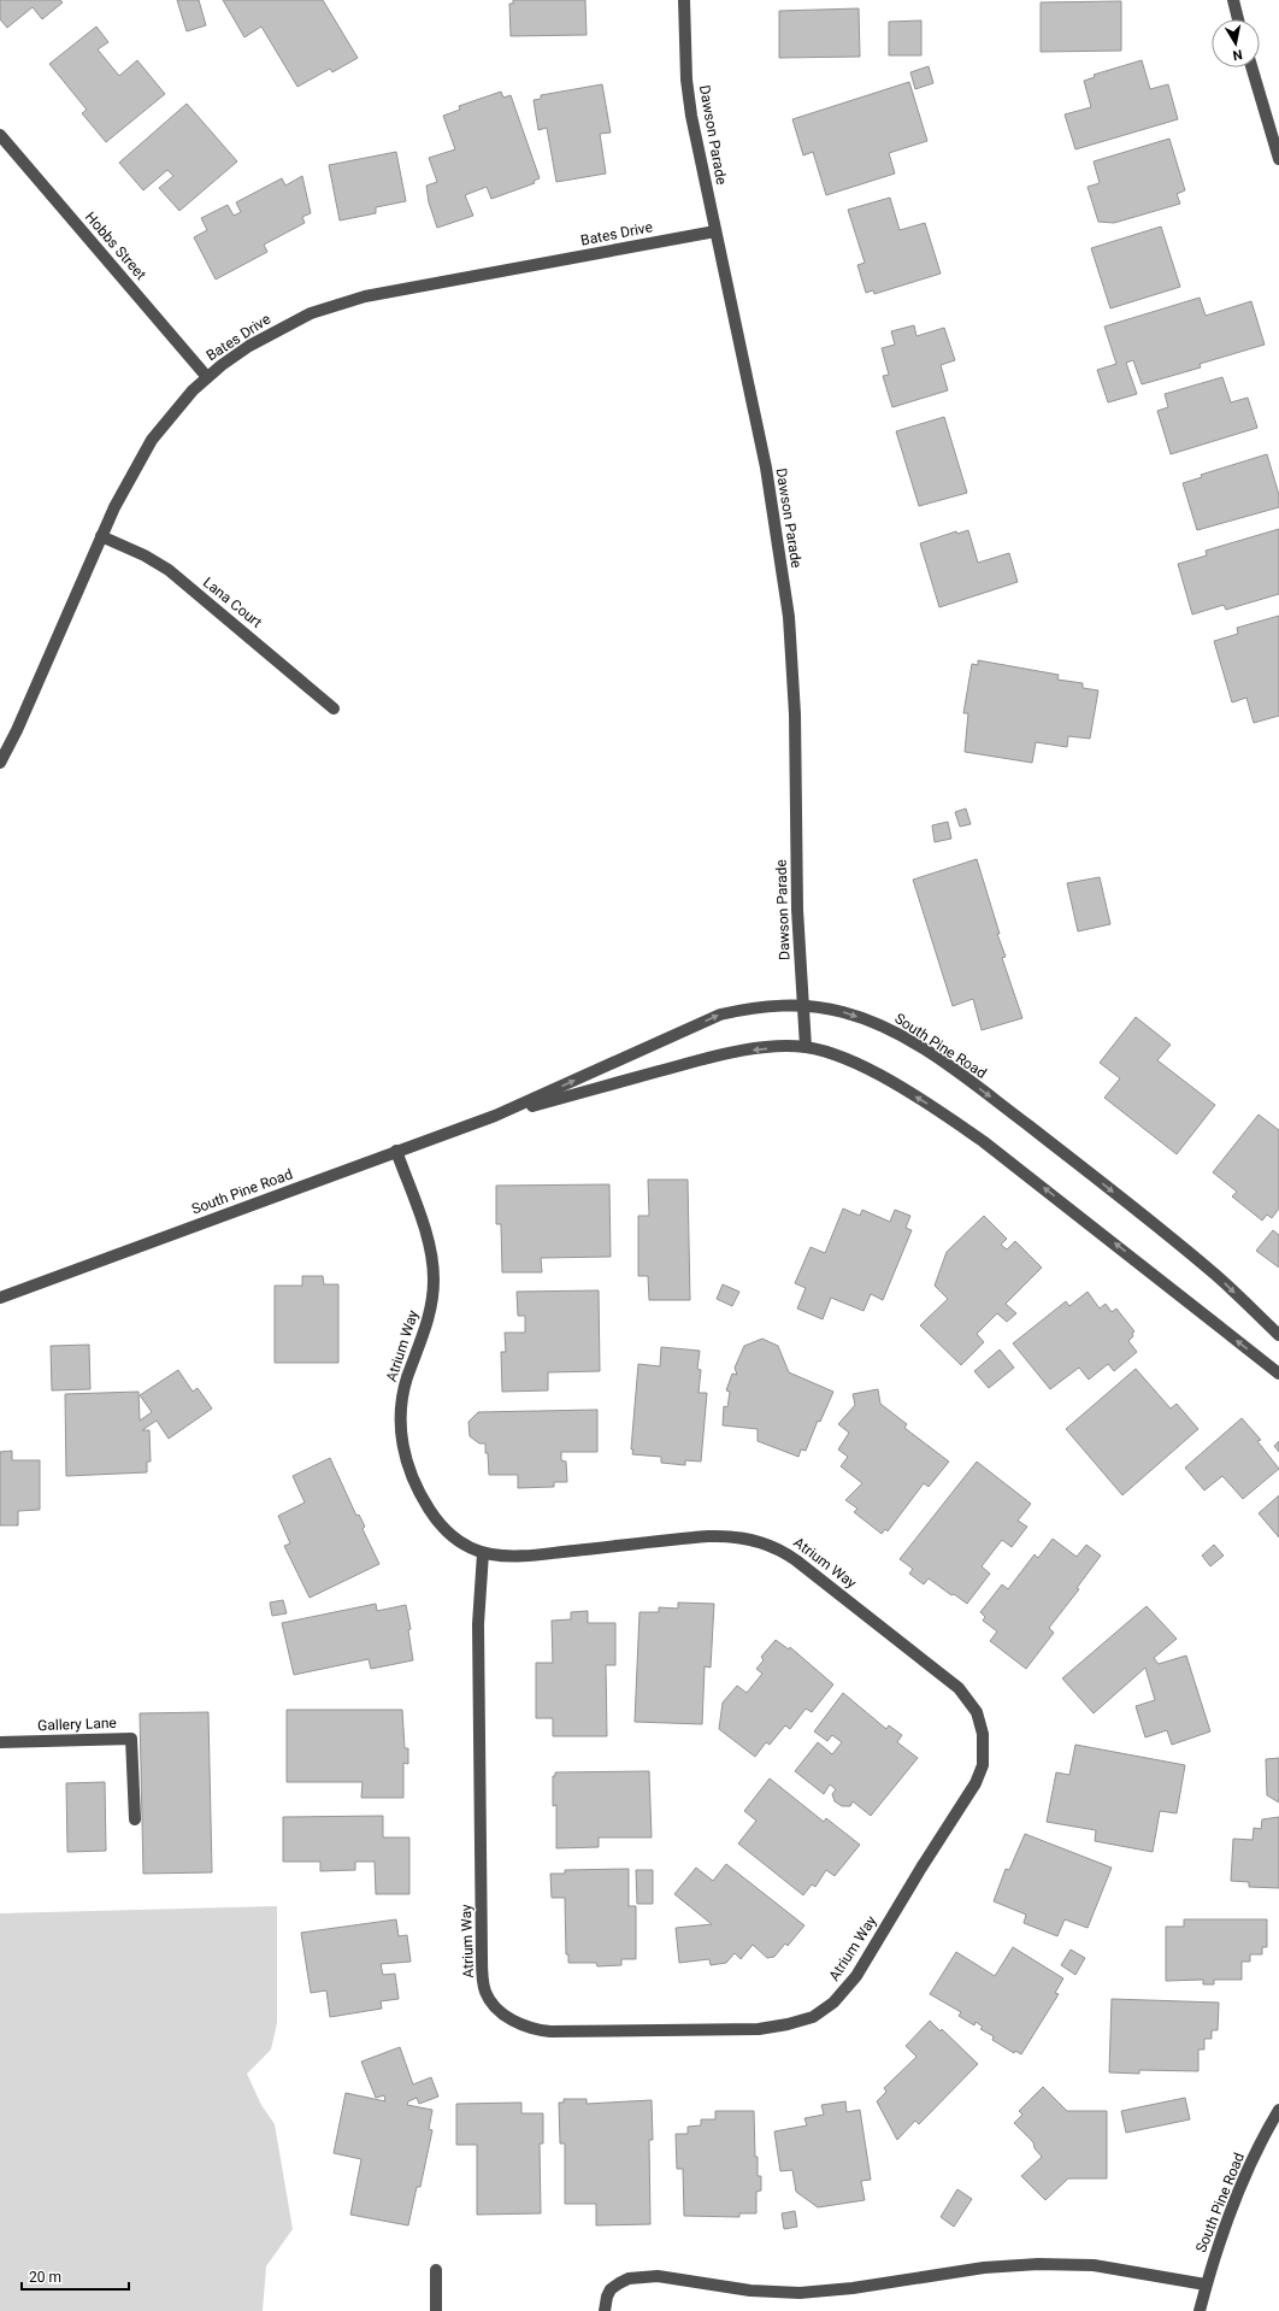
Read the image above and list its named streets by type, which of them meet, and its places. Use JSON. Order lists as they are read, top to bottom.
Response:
{
  "streets": {
    "street": [
      "Dawson Parade",
      "Bates Drive",
      "Hobbs Street",
      "Lana Court",
      "South Pine Road",
      "Atrium Way",
      "Gallery Lane"
    ]
  },
  "crossings": [
    ["Dawson Parade", "Bates Drive"],
    ["Dawson Parade", "South Pine Road"],
    ["Bates Drive", "Hobbs Street"],
    ["Bates Drive", "Lana Court"],
    ["South Pine Road", "Atrium Way"]
  ],
  "scale_bar": "20 m",
  "north": "bottom"
}
